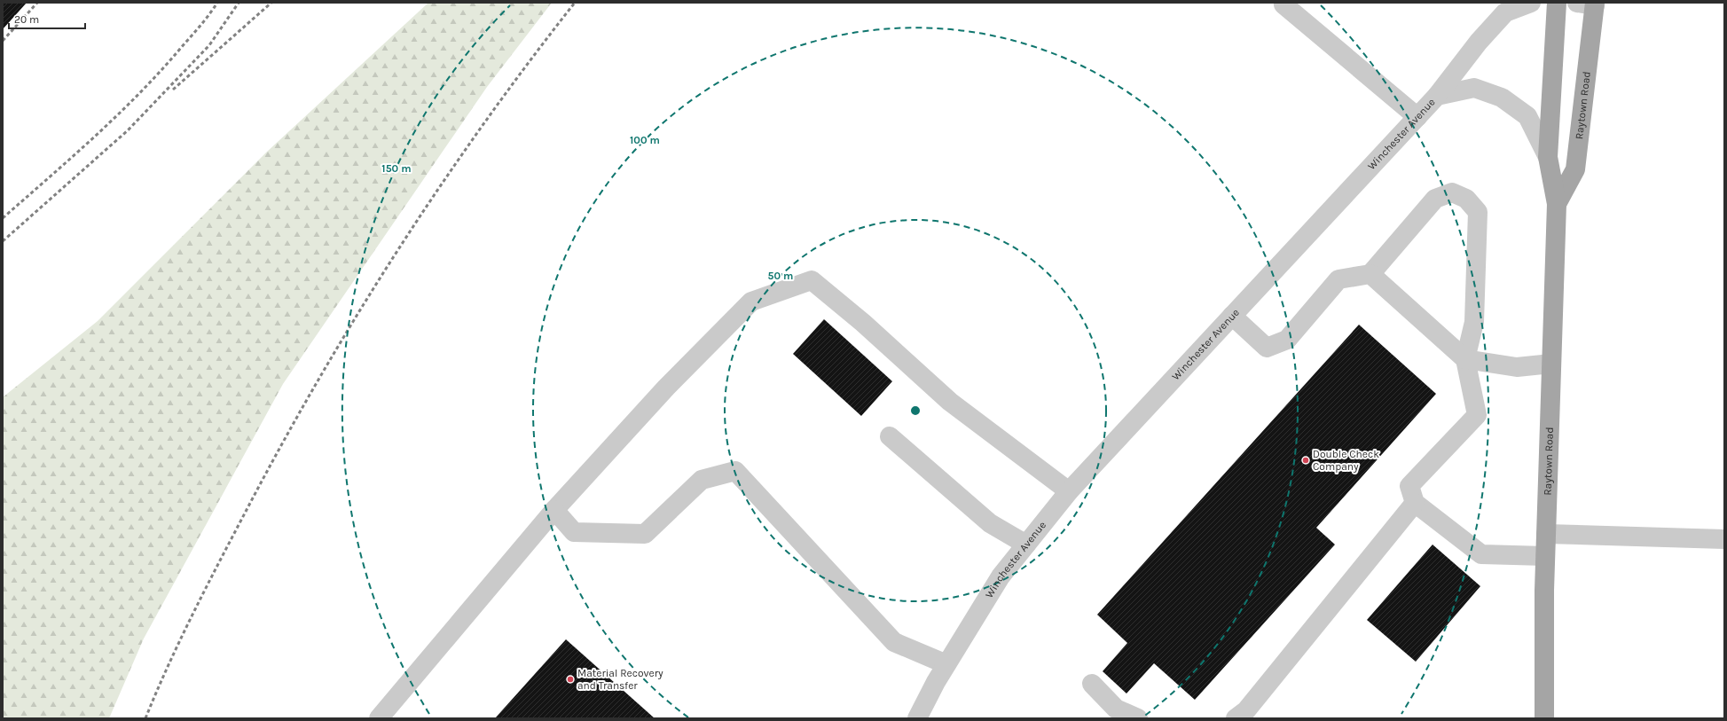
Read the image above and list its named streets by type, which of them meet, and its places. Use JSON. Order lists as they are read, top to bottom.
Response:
{
  "streets": {
    "main road": ["Raytown Road"],
    "street": ["Winchester Avenue"]
  },
  "places": ["Double Check Company", "Material Recovery and Transfer"],
  "scale_bar": "20 m",
  "rings": ["100 m", "150 m", "50 m"]
}
